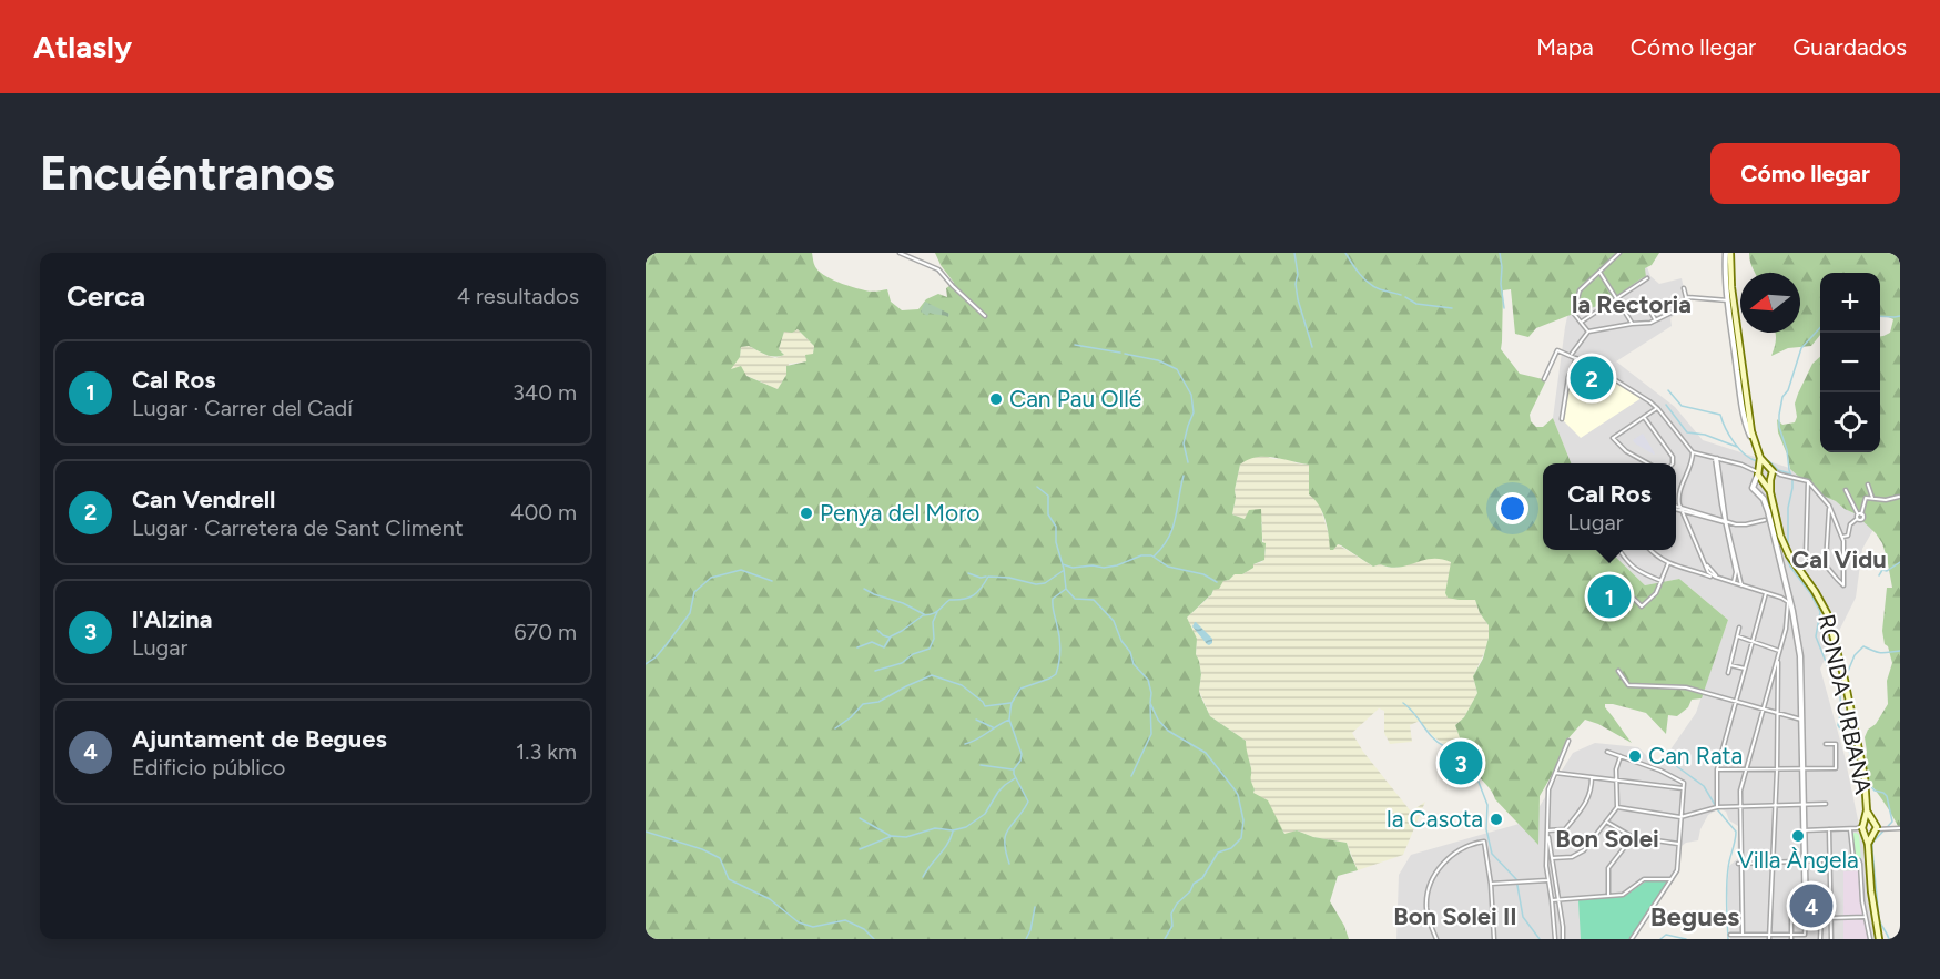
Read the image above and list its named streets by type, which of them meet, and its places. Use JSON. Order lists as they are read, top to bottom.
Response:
{
  "streets": {
    "main road": ["RONDA URBANA"]
  },
  "districts": [
    "la Rectoria",
    "Cal Vidu",
    "Bon Solei",
    "Bon Solei II",
    "Begues"
  ],
  "places": [
    "Can Pau Ollé",
    "Penya del Moro",
    "Can Rata",
    "la Casota",
    "Villa Àngela"
  ],
  "north": "left",
  "page": {
    "header": "Atlasly",
    "nav": ["Mapa", "Cómo llegar", "Guardados"],
    "buttons": "Cómo llegar",
    "title": "Encuéntranos",
    "heading": ["Cerca", "4 resultados"],
    "map_buttons": ["+", "−"],
    "list": [
      {
        "mark": "1",
        "name": "Cal Ros",
        "note": "Lugar · Carrer del Cadí",
        "value": "340 m"
      },
      {
        "mark": "2",
        "name": "Can Vendrell",
        "note": "Lugar · Carretera de Sant Climent",
        "value": "400 m"
      },
      {
        "mark": "3",
        "name": "l'Alzina",
        "note": "Lugar",
        "value": "670 m"
      },
      {
        "mark": "4",
        "name": "Ajuntament de Begues",
        "note": "Edificio público",
        "value": "1.3 km"
      }
    ],
    "pins": [
      "2",
      "1",
      "3",
      "4"
    ],
    "popup": ["Cal Ros", "Lugar"]
  }
}
